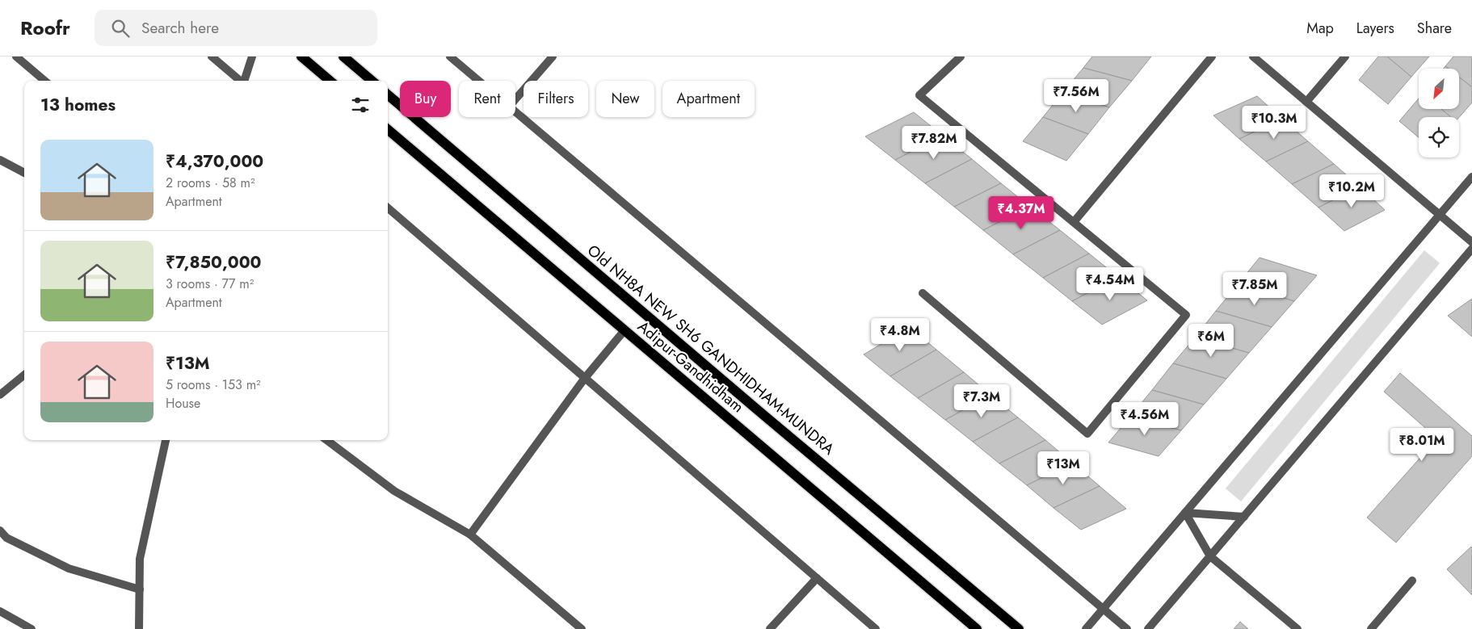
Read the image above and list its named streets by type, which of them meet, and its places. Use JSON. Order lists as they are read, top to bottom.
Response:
{
  "streets": {
    "main road": ["Old NH8A NEW SH6 GANDHIDHAM-MUNDRA", "Adipur-Gandhidham"]
  },
  "north": "bottom left",
  "page": {
    "header": "Roofr",
    "search": "Search here",
    "nav": ["Map", "Layers", "Share"],
    "price": [
      "₹7.56M",
      "₹10.3M",
      "₹7.82M",
      "₹10.2M",
      "₹4.37M",
      "₹4.54M",
      "₹7.85M",
      "₹4.8M",
      "₹6M",
      "₹7.3M",
      "₹4.56M",
      "₹8.01M",
      "₹13M"
    ],
    "chip": [
      "Buy",
      "Rent",
      "Filters",
      "New",
      "Apartment"
    ],
    "heading": "13 homes",
    "list": [
      {
        "name": "₹4,370,000",
        "note": "2 rooms · 58 m² · Apartment"
      },
      {
        "name": "₹7,850,000",
        "note": "3 rooms · 77 m² · Apartment"
      },
      {
        "name": "₹13M",
        "note": "5 rooms · 153 m² · House"
      }
    ]
  }
}
